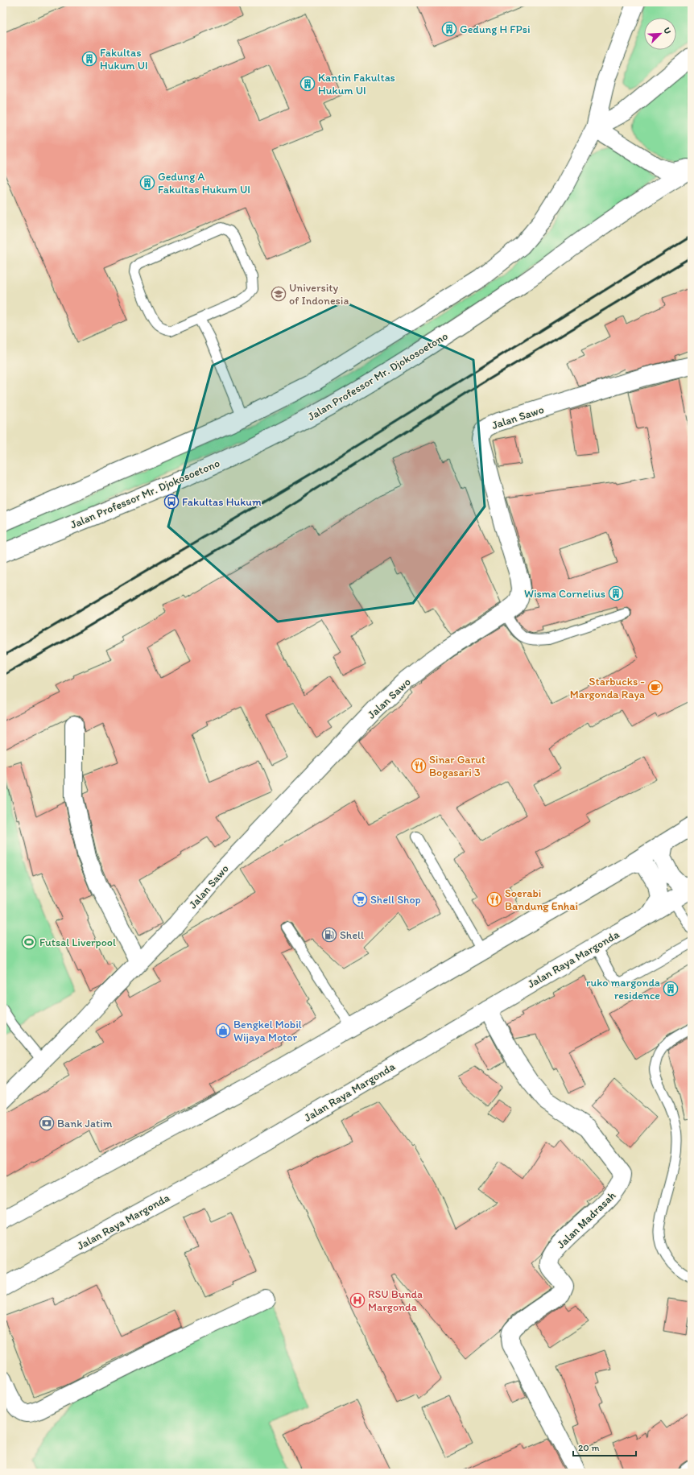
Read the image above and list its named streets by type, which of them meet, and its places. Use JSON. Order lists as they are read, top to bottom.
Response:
{
  "streets": {
    "street": [
      "Jalan Professor Mr. Djokosoetono",
      "Jalan Sawo",
      "Jalan Raya Margonda",
      "Jalan Madrasah"
    ]
  },
  "crossings": [
    ["Jalan Raya Margonda", "Jalan Madrasah"]
  ],
  "places": {
    "building": [
      "Gedung H FPsi",
      "Fakultas Hukum UI",
      "Kantin Fakultas Hukum UI",
      "Gedung A Fakultas Hukum UI",
      "Wisma Cornelius",
      "ruko margonda residence"
    ],
    "school or university": ["University of Indonesia"],
    "bus stop": ["Fakultas Hukum"],
    "cafe": ["Starbucks - Margonda Raya"],
    "restaurant": ["Sinar Garut Bogasari 3", "Soerabi Bandung Enhai"],
    "supermarket": ["Shell Shop"],
    "fuel station": ["Shell"],
    "sports": ["Futsal Liverpool"],
    "shop": ["Bengkel Mobil Wijaya Motor"],
    "bank": ["Bank Jatim"],
    "hospital": ["RSU Bunda Margonda"]
  },
  "scale_bar": "20 m",
  "north": "top right"
}
